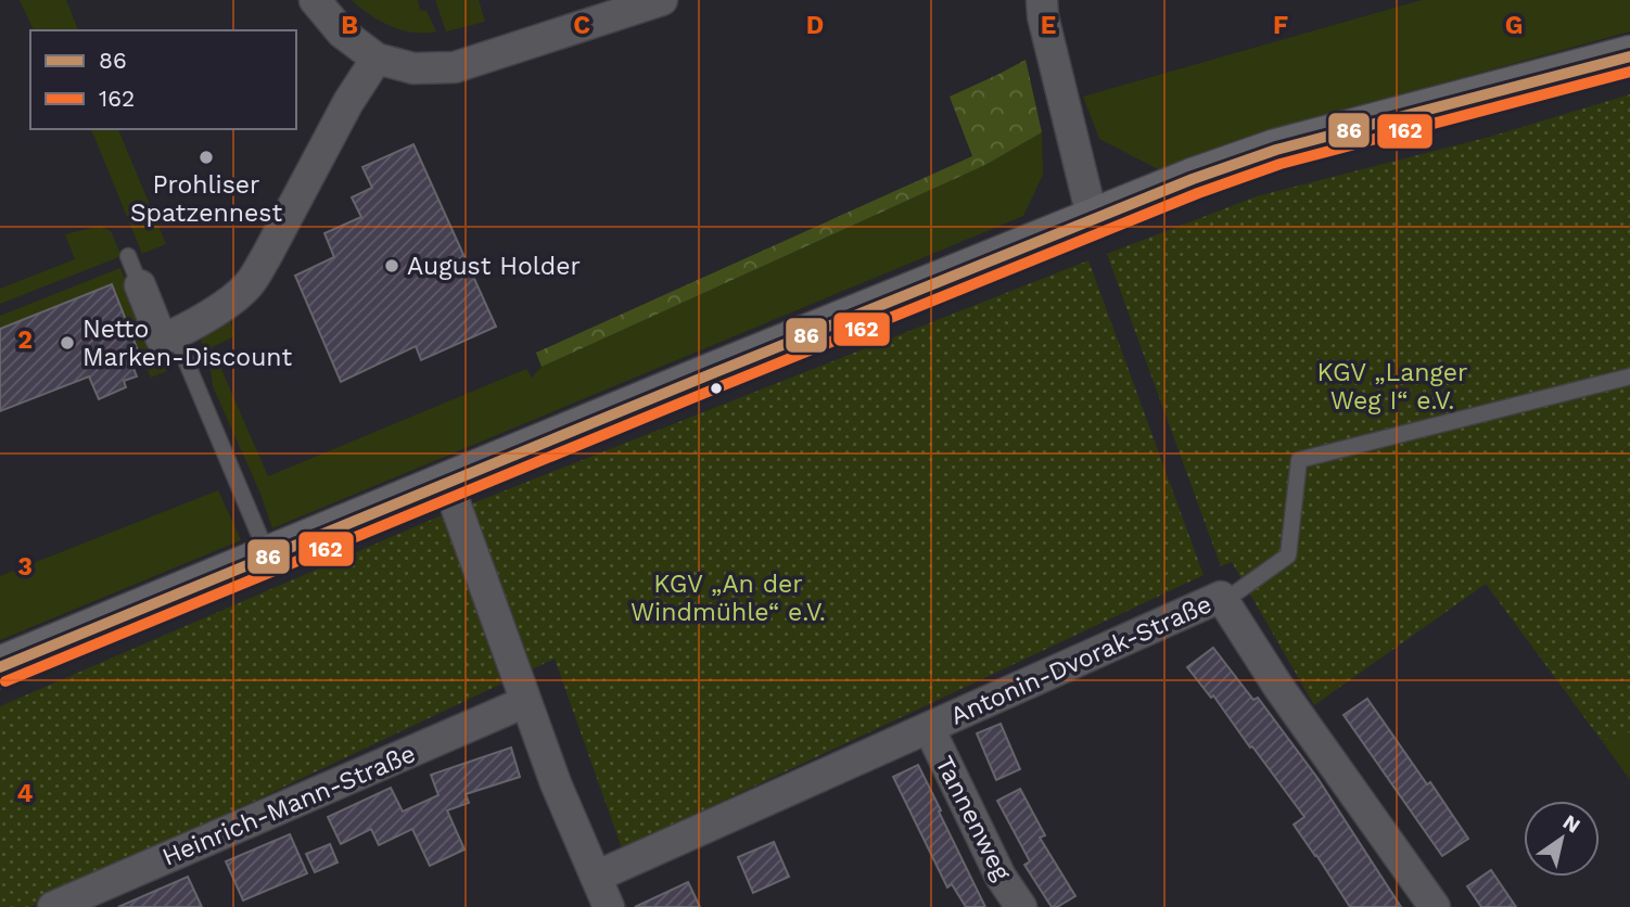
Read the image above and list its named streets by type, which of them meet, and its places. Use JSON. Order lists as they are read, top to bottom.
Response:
{
  "streets": {
    "street": ["Antonin-Dvorak-Straße", "Heinrich-Mann-Straße", "Tannenweg"]
  },
  "crossings": [
    ["Antonin-Dvorak-Straße", "Tannenweg"]
  ],
  "parks": ["KGV „Langer Weg I“ e.V.", "KGV „An der Windmühle“ e.V."],
  "places": ["Prohliser Spatzennest", "August Holder", "Netto Marken-Discount"],
  "lines": ["transit line 86", "transit line 162"],
  "legend": ["86", "162"],
  "north": "top right",
  "grid": {
    "columns": [
      "B",
      "C",
      "D",
      "E",
      "F",
      "G"
    ],
    "rows": ["2", "3", "4"]
  }
}
